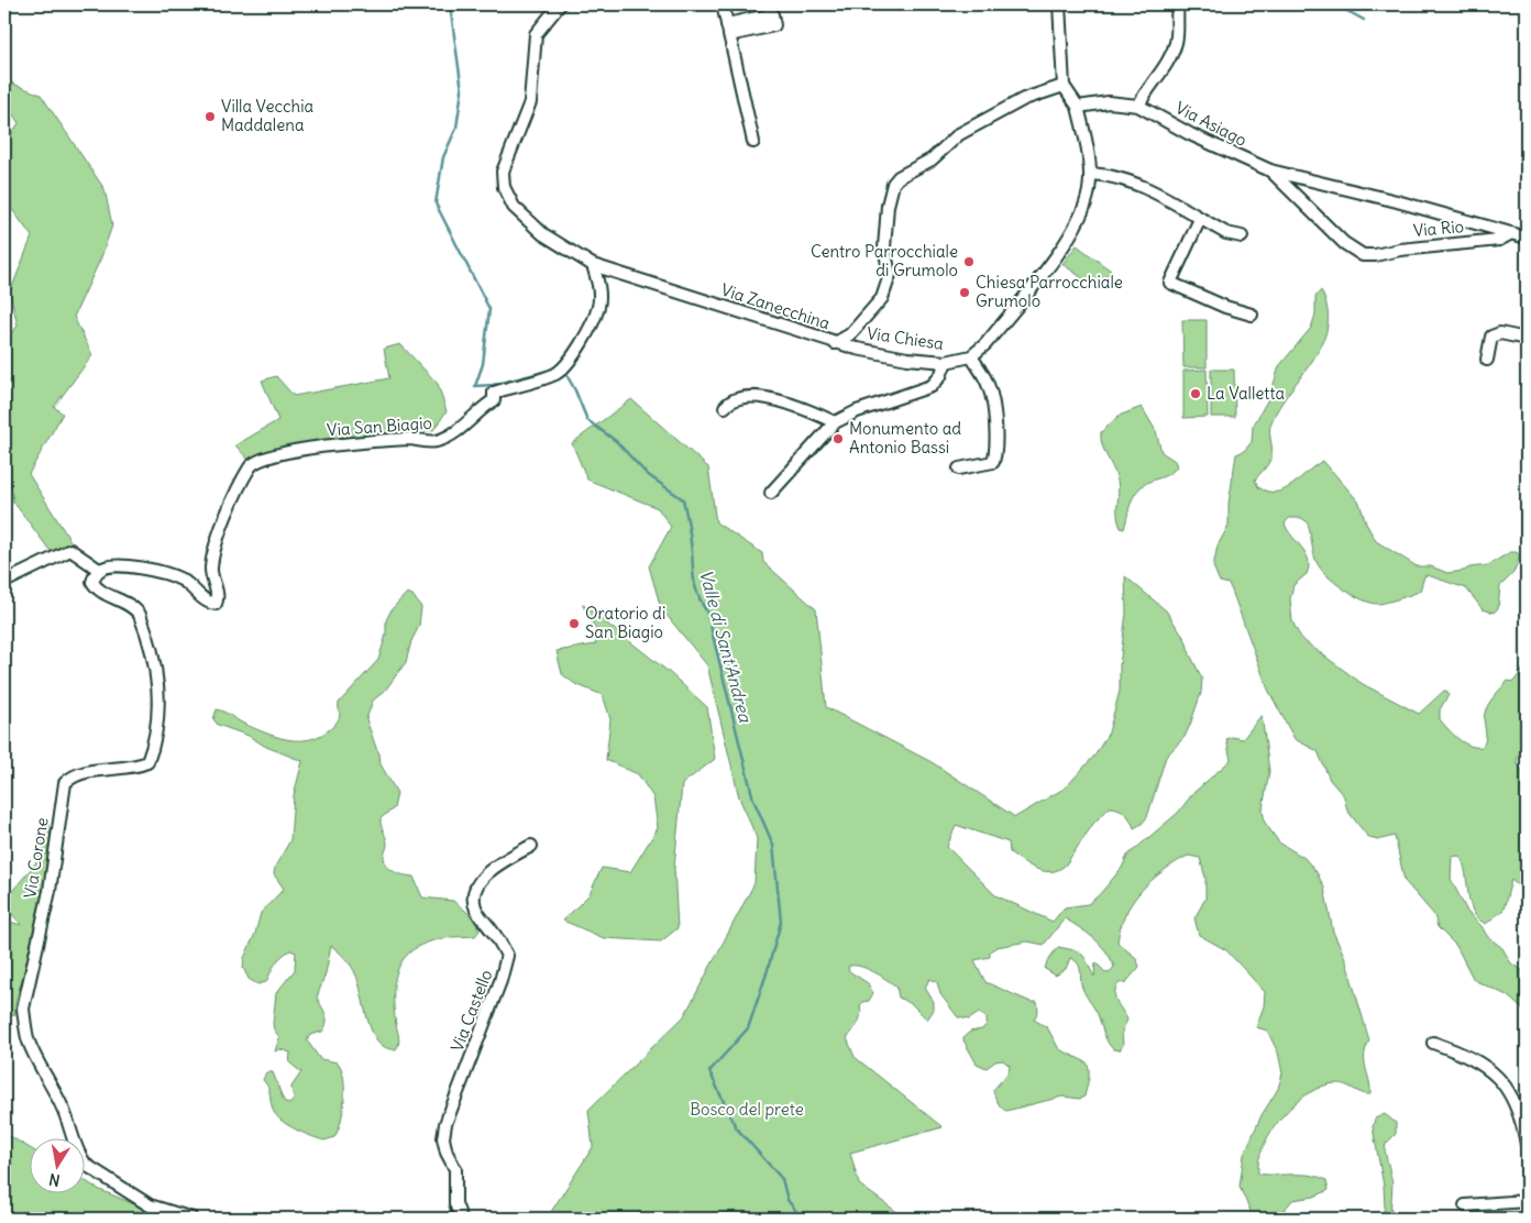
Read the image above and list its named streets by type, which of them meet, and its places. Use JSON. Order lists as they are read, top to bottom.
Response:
{
  "streets": {
    "street": [
      "Via Asiago",
      "Via Rio",
      "Via Zanecchina",
      "Via Chiesa",
      "Via San Biagio",
      "Via Corone",
      "Via Castello"
    ]
  },
  "crossings": [
    ["Via Asiago", "Via Rio"],
    ["Via Asiago", "Via Chiesa"],
    ["Via Zanecchina", "Via Chiesa"],
    ["Via Zanecchina", "Via San Biagio"],
    ["Via San Biagio", "Via Corone"]
  ],
  "water": ["Valle di Sant'Andrea"],
  "parks": ["Bosco del prete"],
  "places": [
    "Villa Vecchia Maddalena",
    "Centro Parrocchiale di Grumolo",
    "Chiesa Parrocchiale Grumolo",
    "La Valletta",
    "Monumento ad Antonio Bassi",
    "Oratorio di San Biagio"
  ],
  "north": "bottom"
}
